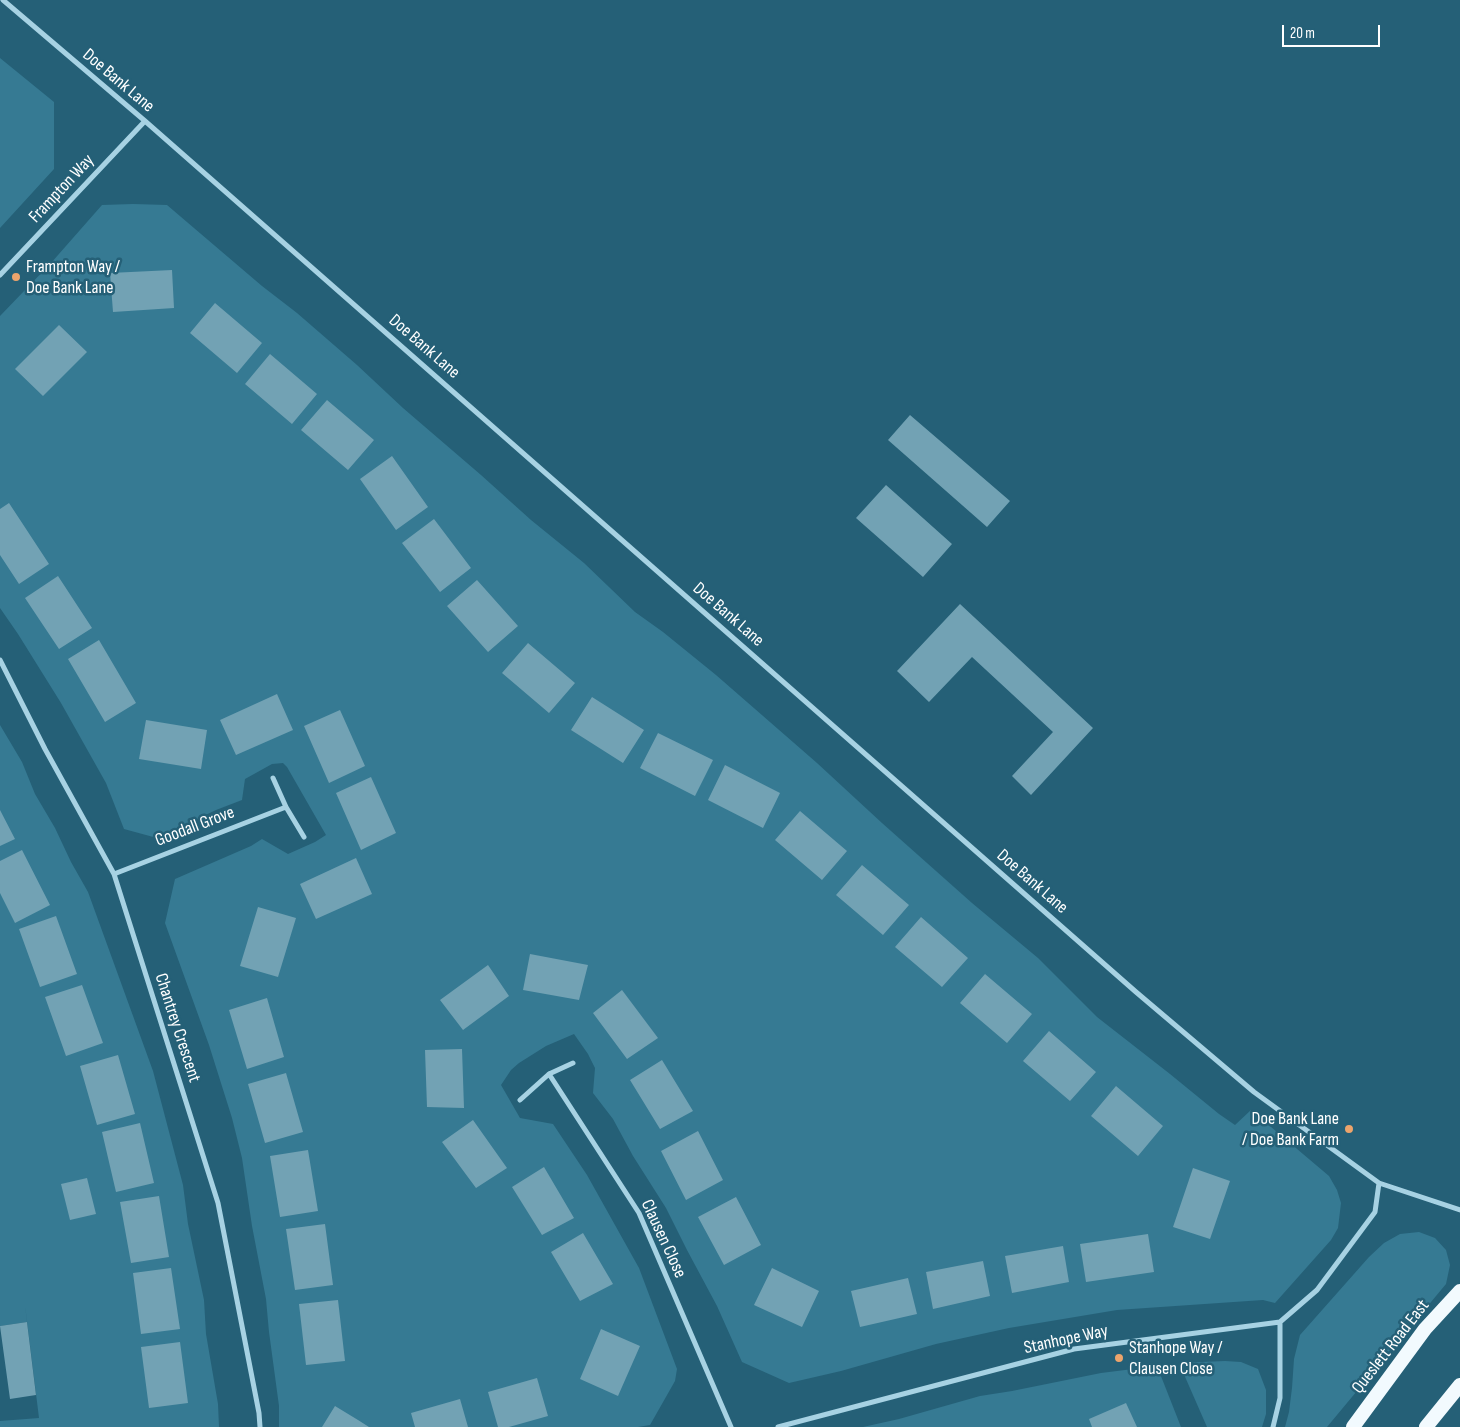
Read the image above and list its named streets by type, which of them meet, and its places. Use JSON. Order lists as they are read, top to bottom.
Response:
{
  "streets": {
    "highway": ["Queslett Road East"],
    "street": [
      "Doe Bank Lane",
      "Frampton Way",
      "Goodall Grove",
      "Chantrey Crescent",
      "Clausen Close",
      "Stanhope Way"
    ]
  },
  "crossings": [
    ["Doe Bank Lane", "Frampton Way"],
    ["Goodall Grove", "Chantrey Crescent"]
  ],
  "places": ["Frampton Way / Doe Bank Lane", "Doe Bank Lane / Doe Bank Farm", "Stanhope Way / Clausen Close"],
  "scale_bar": "20 m"
}
